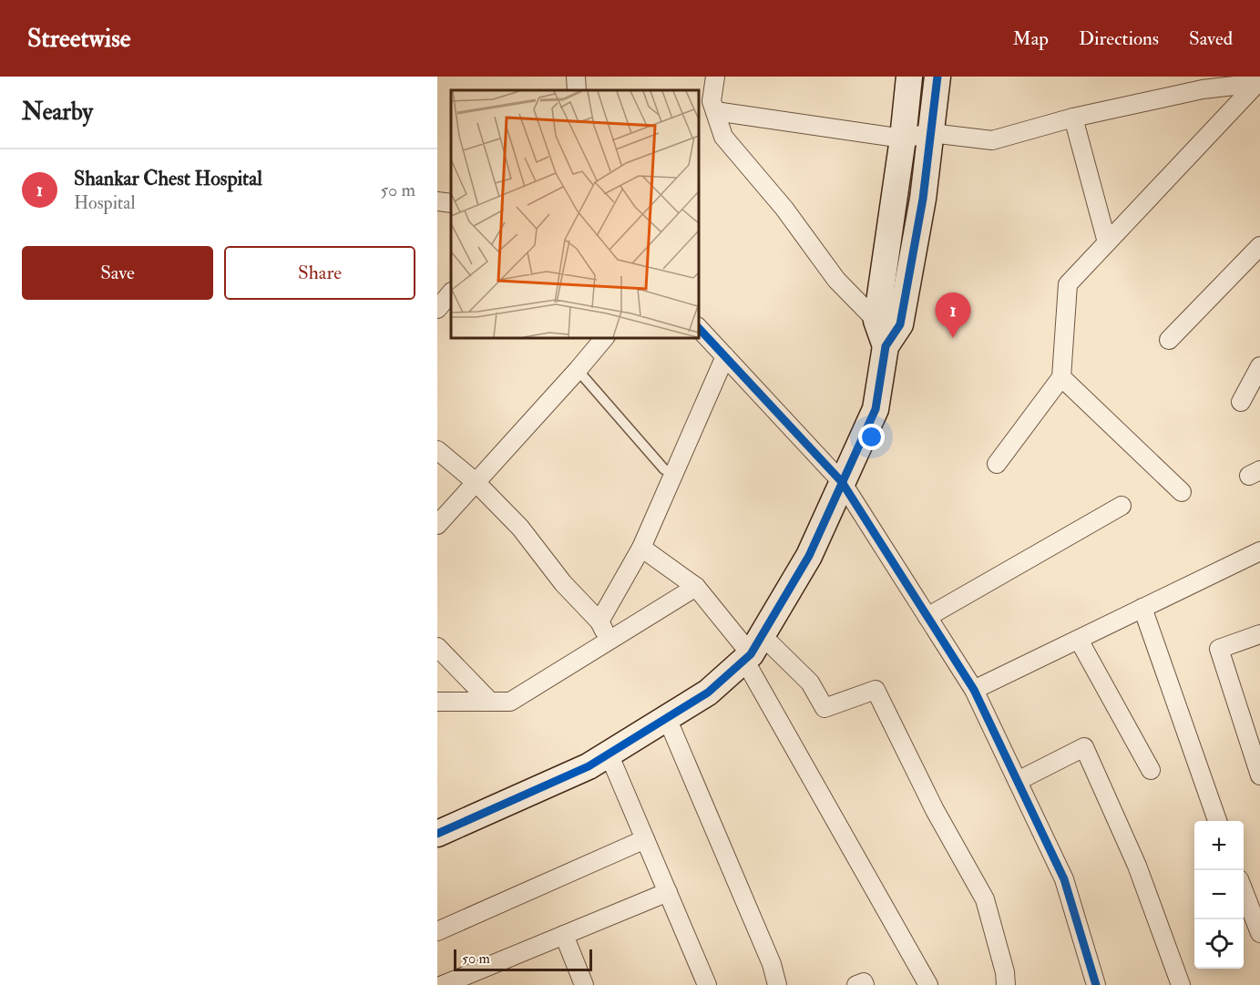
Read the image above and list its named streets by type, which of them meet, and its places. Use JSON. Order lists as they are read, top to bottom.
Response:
{
  "scale_bar": "50 m",
  "page": {
    "header": "Streetwise",
    "nav": ["Map", "Directions", "Saved"],
    "heading": "Nearby",
    "list": [
      {
        "mark": "1",
        "name": "Shankar Chest Hospital",
        "note": "Hospital",
        "value": "50 m"
      }
    ],
    "buttons": ["Save", "Share"],
    "pins": "1",
    "map_buttons": ["+", "−"],
    "scale": "50 m"
  }
}
